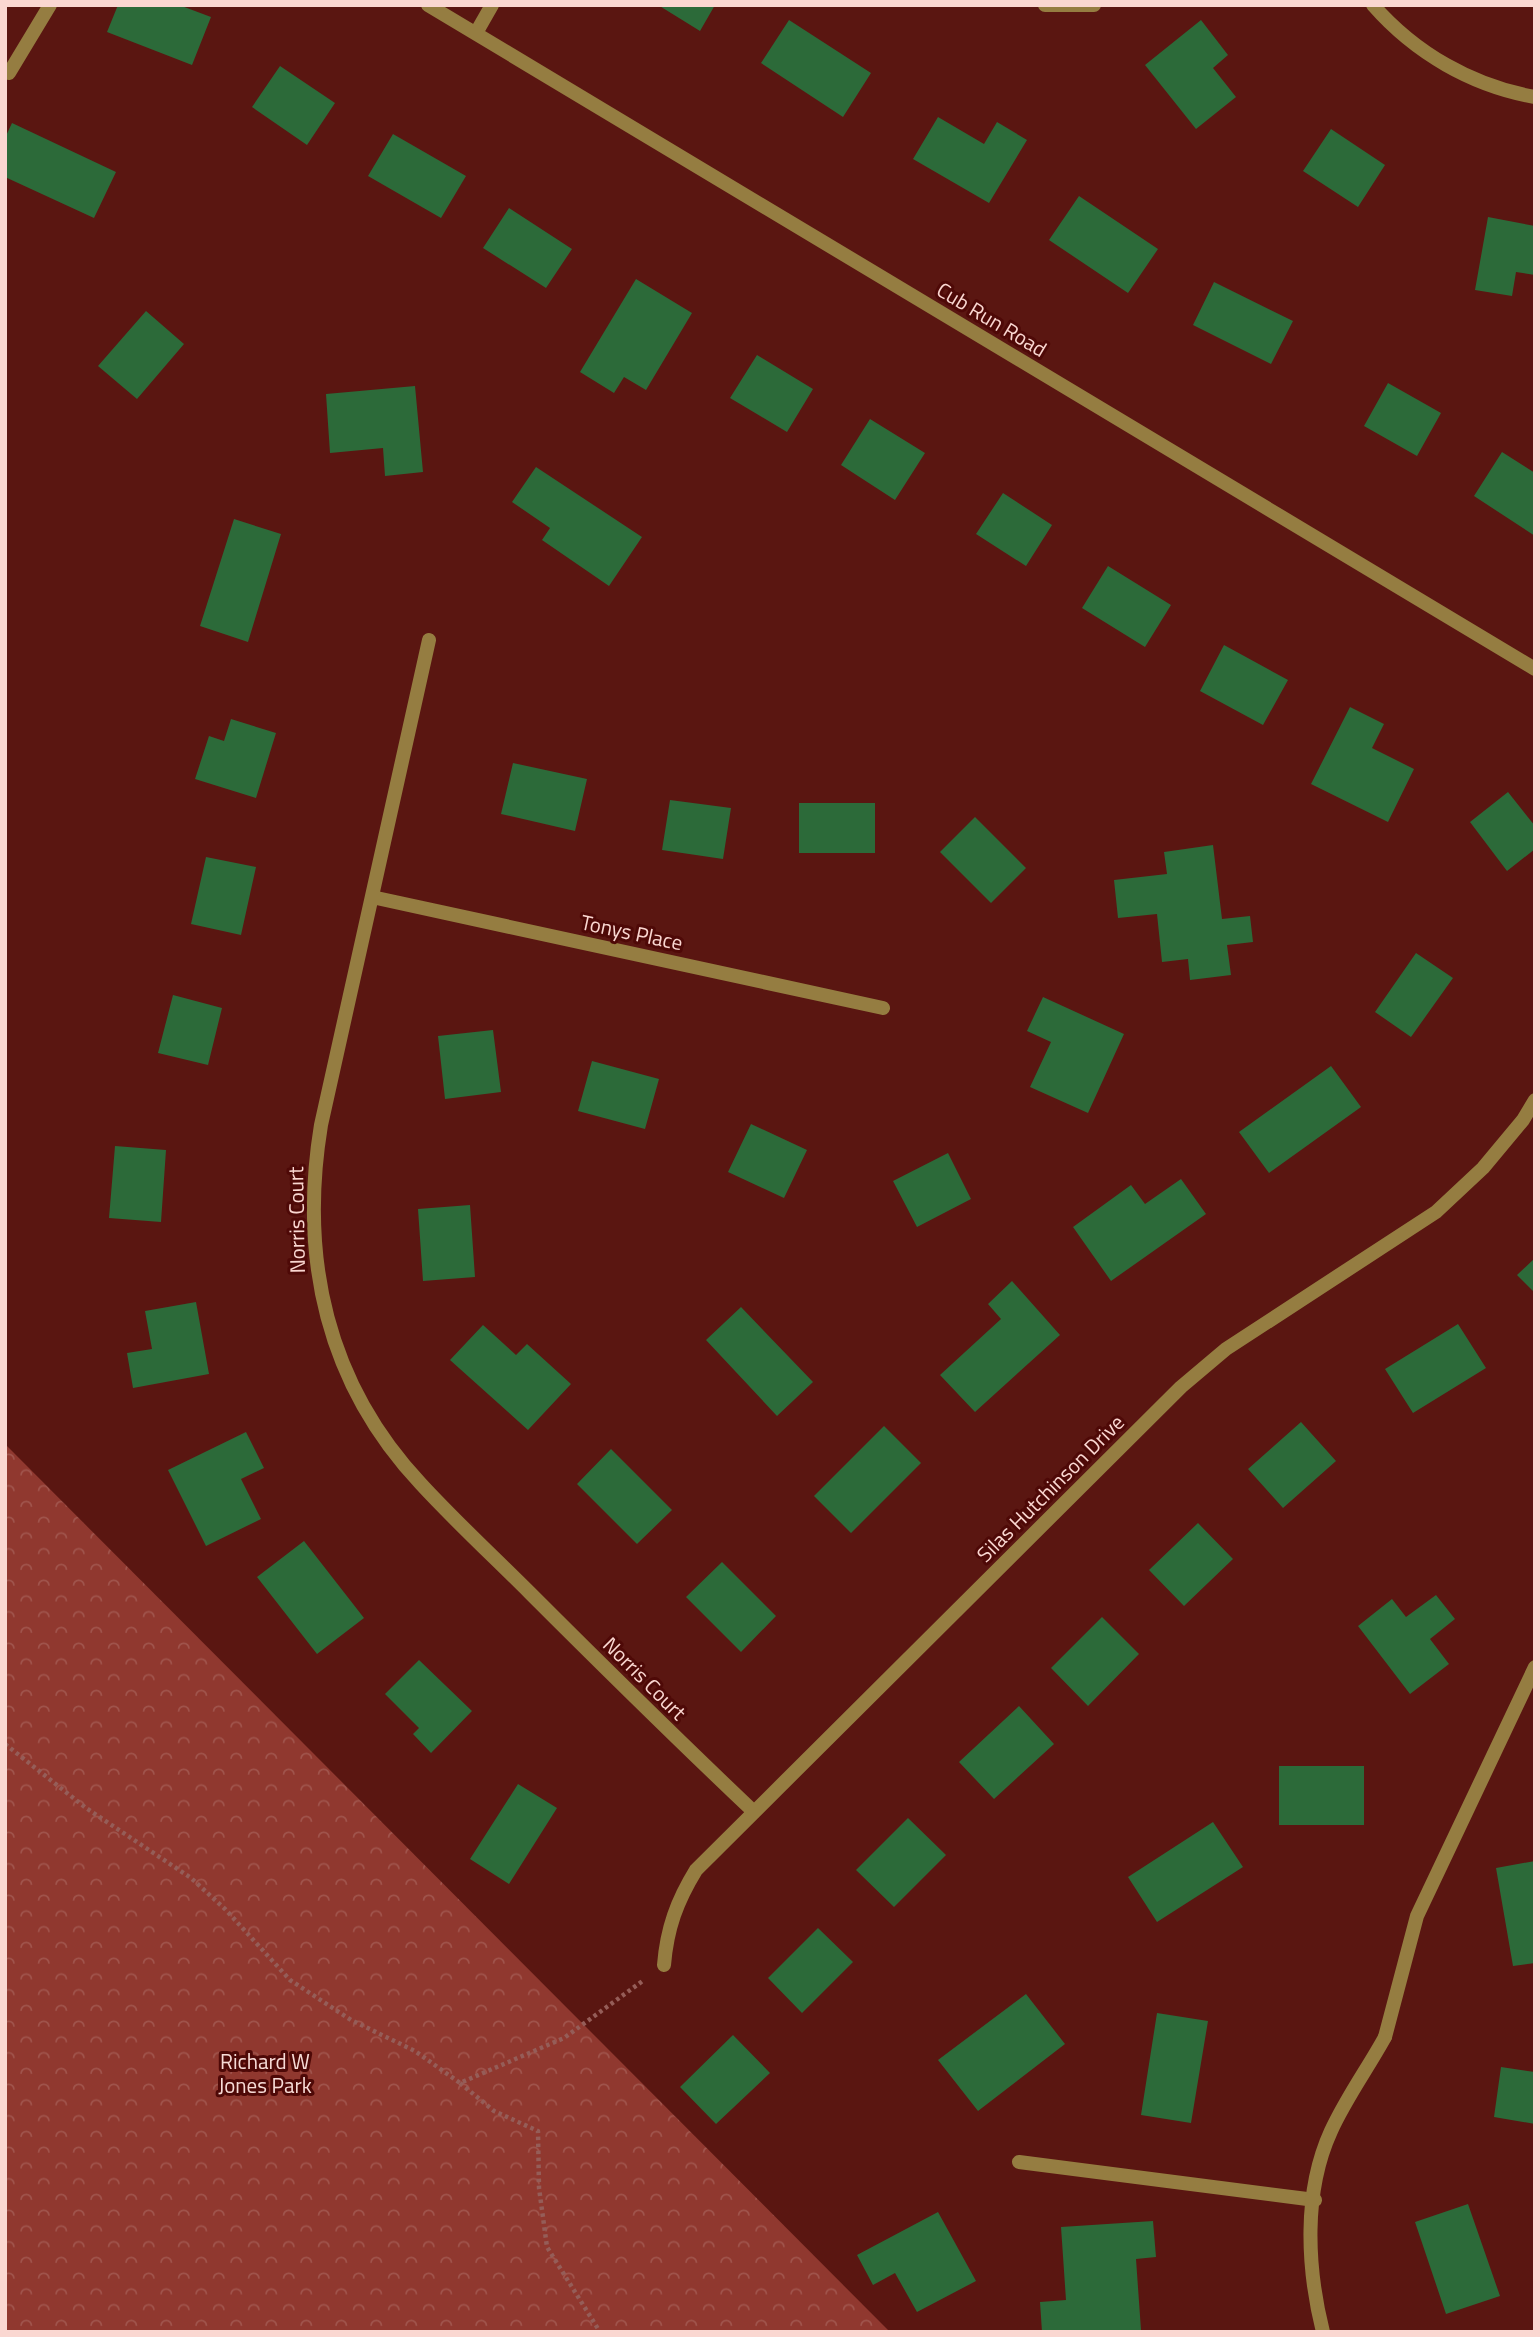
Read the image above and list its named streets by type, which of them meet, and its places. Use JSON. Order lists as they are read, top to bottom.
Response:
{
  "streets": {
    "street": [
      "Cub Run Road",
      "Tonys Place",
      "Norris Court",
      "Silas Hutchinson Drive"
    ]
  },
  "crossings": [
    ["Tonys Place", "Norris Court"],
    ["Norris Court", "Silas Hutchinson Drive"]
  ],
  "parks": ["Richard W Jones Park"]
}
